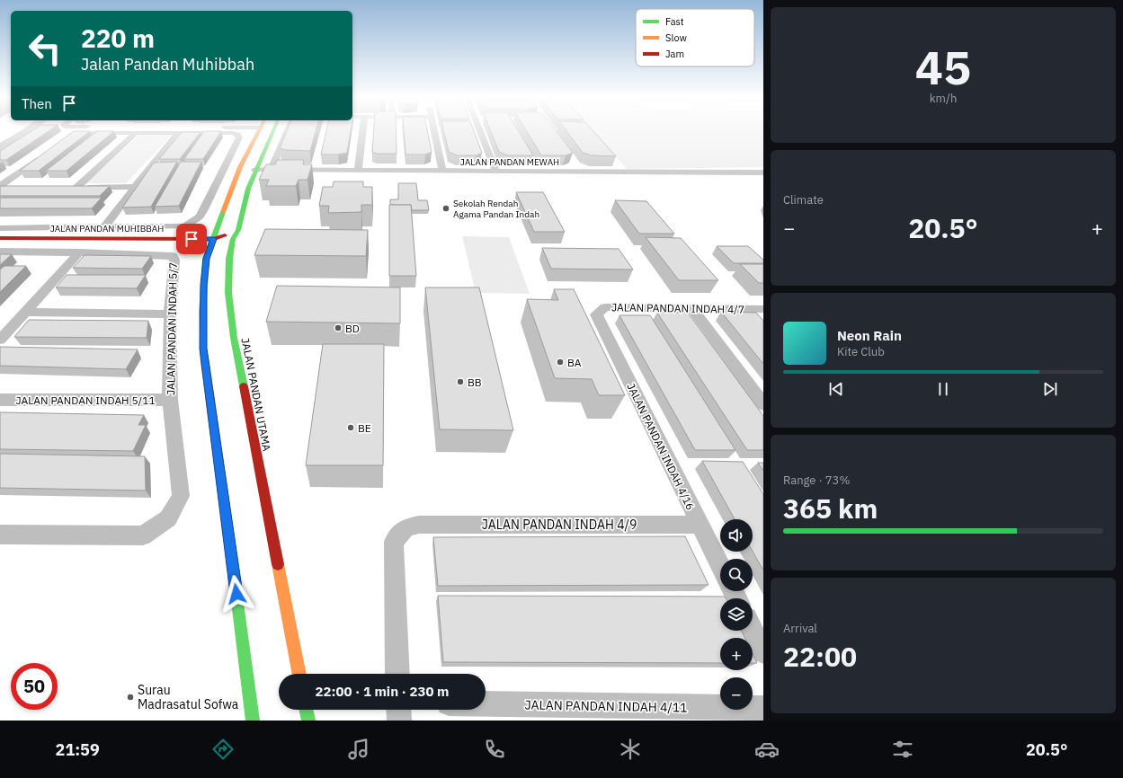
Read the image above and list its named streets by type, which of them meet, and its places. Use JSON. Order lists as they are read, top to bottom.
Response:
{
  "streets": {
    "main road": ["JALAN PANDAN MUHIBBAH", "JALAN PANDAN UTAMA"],
    "street": [
      "JALAN PANDAN MEWAH",
      "JALAN PANDAN INDAH 4/7",
      "JALAN PANDAN INDAH 5/7",
      "JALAN PANDAN INDAH 5/11",
      "JALAN PANDAN INDAH 4/16",
      "JALAN PANDAN INDAH 4/9",
      "JALAN PANDAN INDAH 4/11"
    ]
  },
  "crossings": [
    ["JALAN PANDAN MEWAH", "JALAN PANDAN UTAMA"],
    ["JALAN PANDAN INDAH 4/7", "JALAN PANDAN INDAH 4/16"],
    ["JALAN PANDAN INDAH 5/7", "JALAN PANDAN INDAH 5/11"],
    ["JALAN PANDAN INDAH 4/16", "JALAN PANDAN INDAH 4/9"]
  ],
  "places": [
    "Sekolah Rendah Agama Pandan Indah",
    "BD",
    "BA",
    "BB",
    "BE",
    "Surau Madrasatul Sofwa"
  ],
  "legend": ["Fast", "Slow", "Jam"],
  "page": {
    "tile": [
      ["45", "km/h"],
      "Climate",
      ["Range · 73%", "365 km"],
      ["Arrival", "22:00"]
    ],
    "turn": ["220 m", "Jalan Pandan Muhibbah"],
    "then": "Then",
    "heat": ["−", "20.5°", "+"],
    "song": ["Neon Rain", "Kite Club"],
    "map_buttons": ["+", "−"],
    "limit": "50",
    "trip": "22:00 · 1 min · 230 m",
    "tabs": ["21:59", "20.5°"]
  }
}
